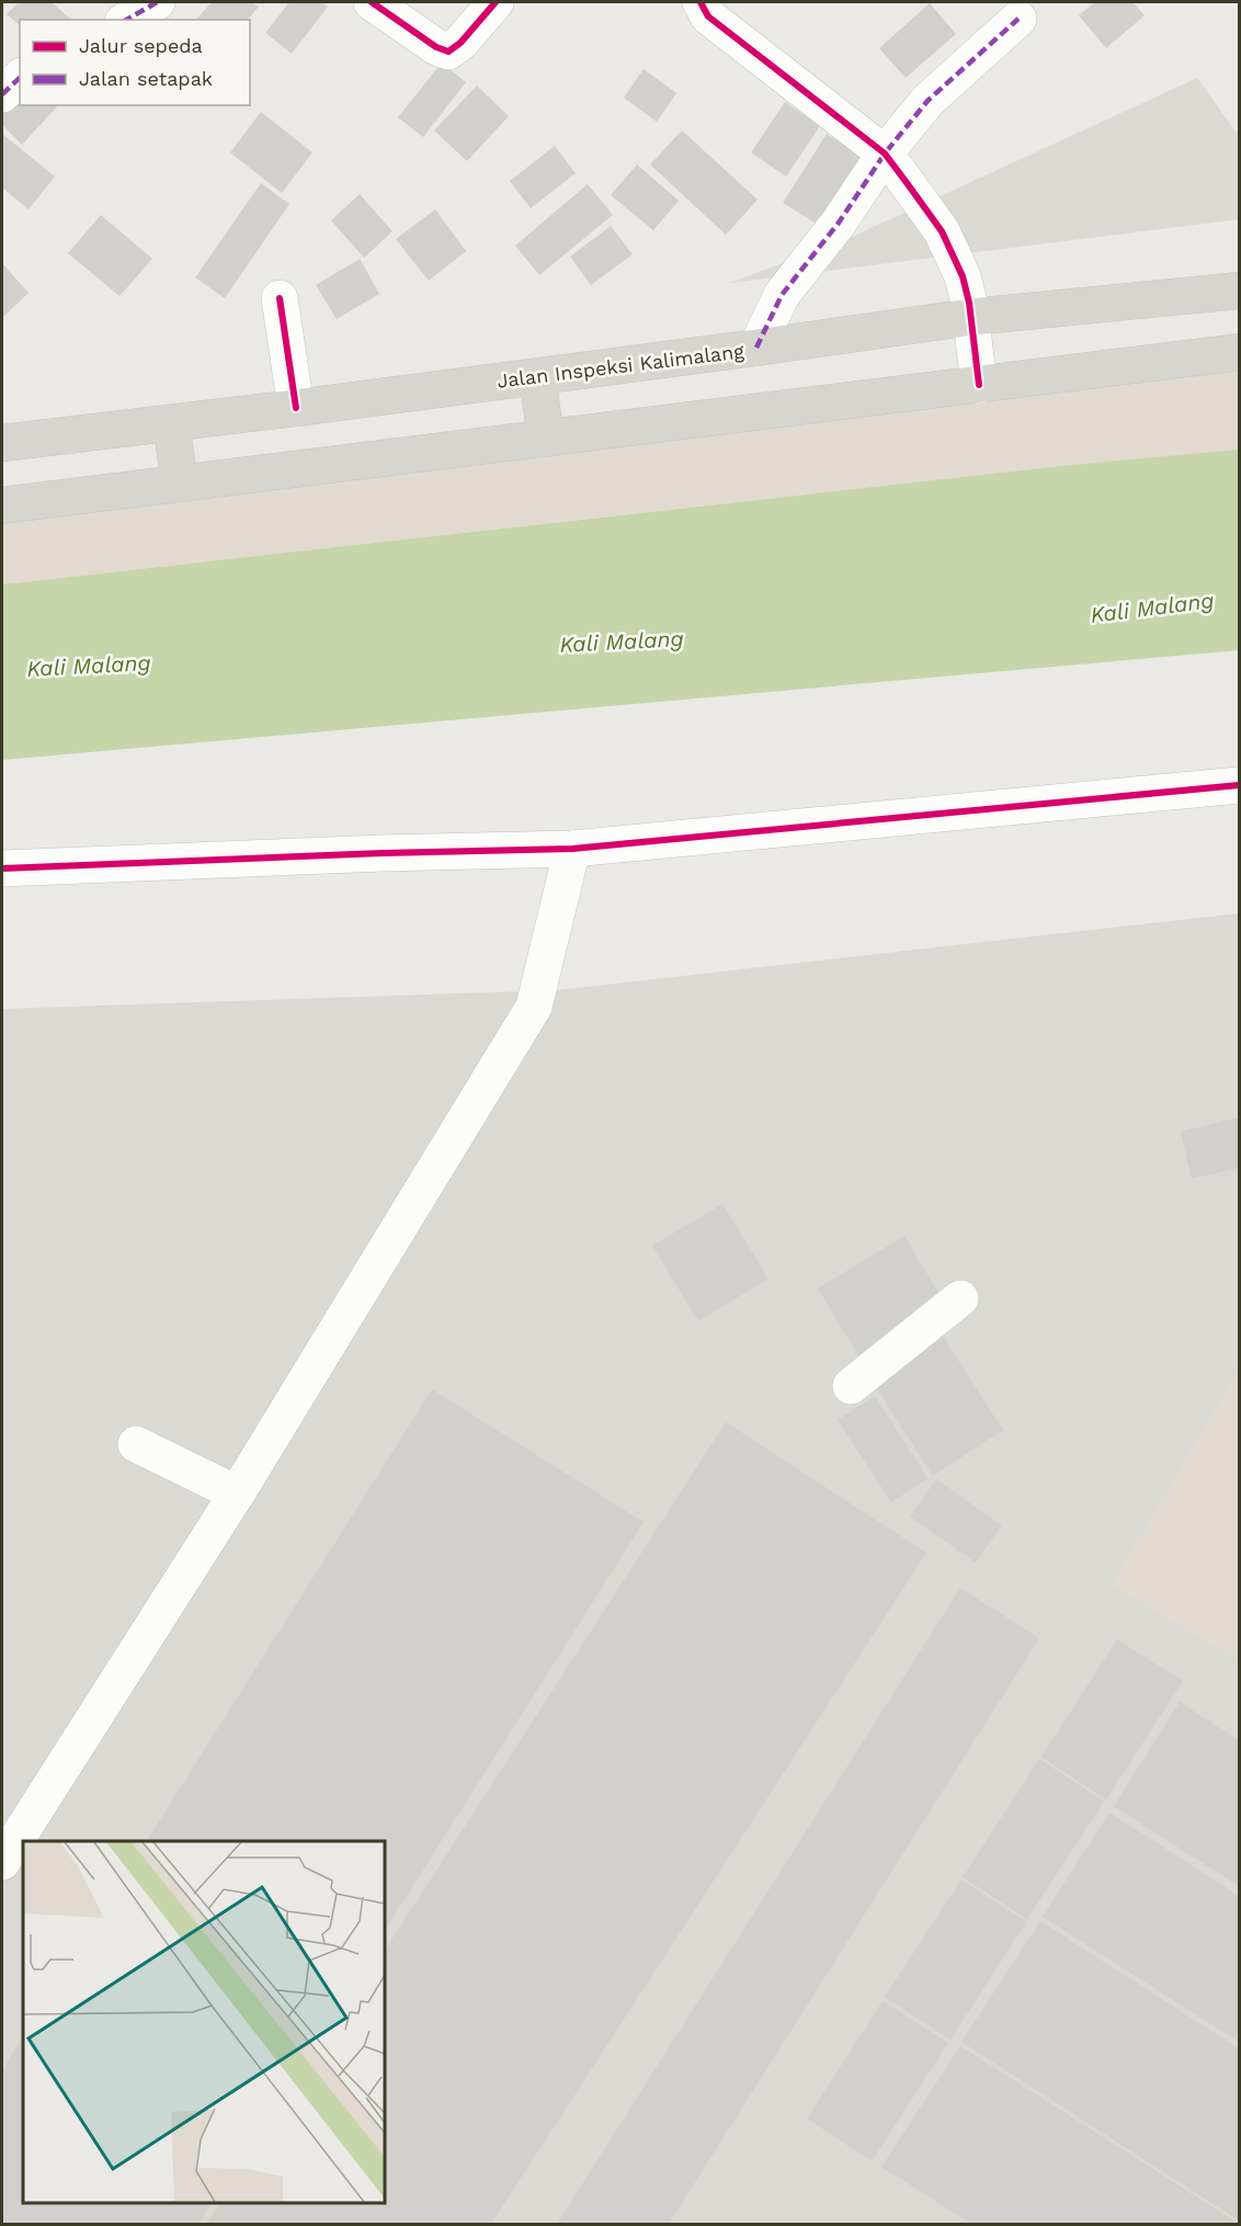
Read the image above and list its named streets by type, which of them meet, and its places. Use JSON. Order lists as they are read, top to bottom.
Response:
{
  "streets": {
    "main road": ["Jalan Inspeksi Kalimalang"]
  },
  "water": ["Kali Malang"],
  "legend": ["Jalur sepeda", "Jalan setapak"]
}
